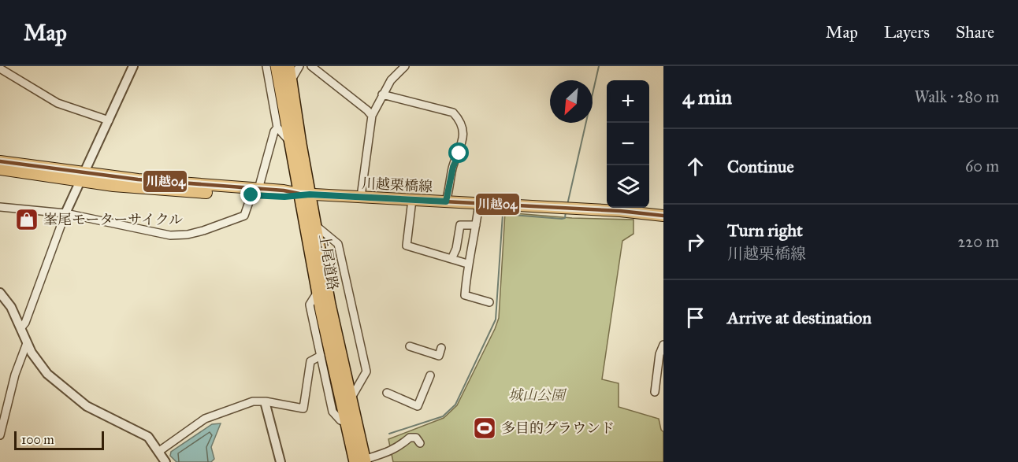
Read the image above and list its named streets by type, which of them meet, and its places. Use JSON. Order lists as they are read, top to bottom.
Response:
{
  "streets": {
    "highway": ["上尾道路"],
    "main road": ["川越栗橋線"]
  },
  "crossings": [
    ["川越栗橋線", "上尾道路"]
  ],
  "parks": ["城山公園"],
  "places": {
    "shop": ["峯尾モーターサイクル"],
    "sports": ["多目的グラウンド"]
  },
  "lines": ["transit line 川越04"],
  "scale_bar": "100 m",
  "north": "bottom left",
  "page": {
    "header": "Map",
    "nav": ["Map", "Layers", "Share"],
    "heading": ["4 min", "Walk · 280 m"],
    "map_buttons": ["+", "−"],
    "list": [
      ["Continue", "60 m"],
      ["Turn right", "川越栗橋線", "220 m"],
      "Arrive at destination"
    ],
    "scale": "100 m"
  }
}
